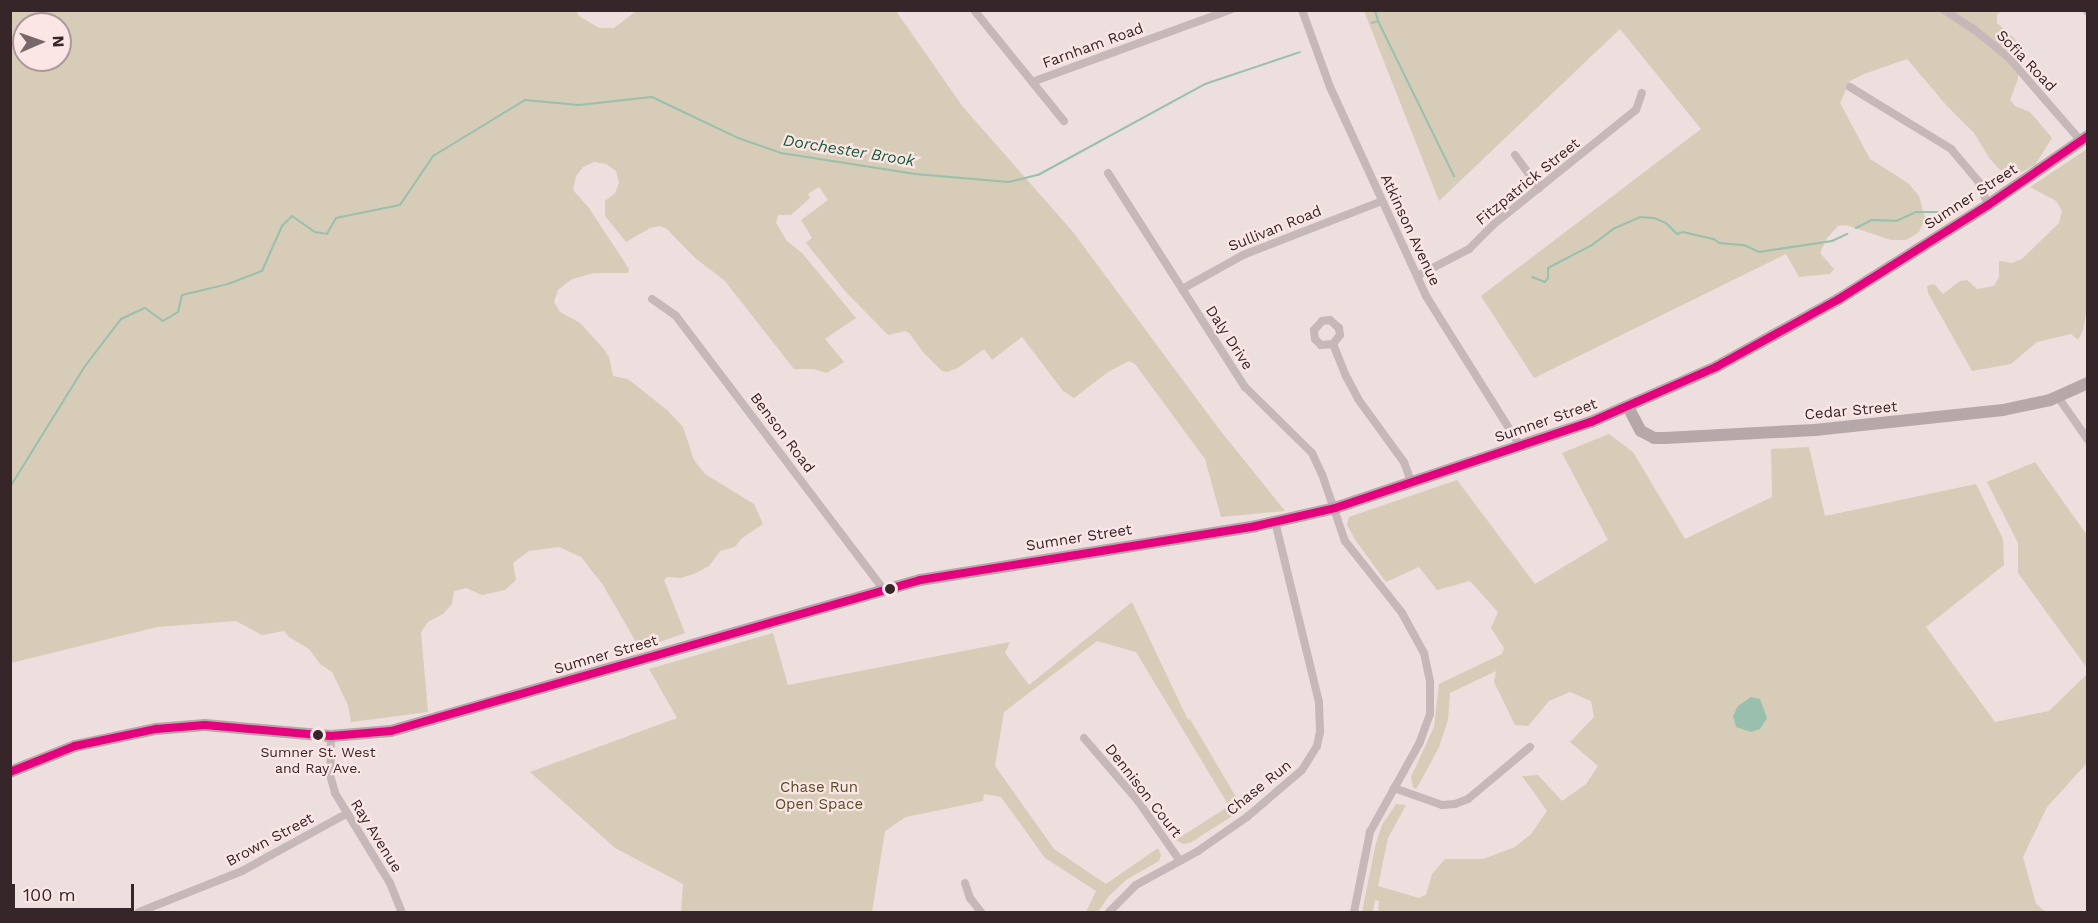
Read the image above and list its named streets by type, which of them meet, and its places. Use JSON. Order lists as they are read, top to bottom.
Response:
{
  "streets": {
    "main road": ["Sumner Street", "Cedar Street"],
    "street": [
      "Farnham Road",
      "Sofia Road",
      "Fitzpatrick Street",
      "Sullivan Road",
      "Atkinson Avenue",
      "Daly Drive",
      "Benson Road",
      "Chase Run",
      "Dennison Court",
      "Ray Avenue",
      "Brown Street"
    ]
  },
  "crossings": [
    ["Sofia Road", "Sumner Street"],
    ["Fitzpatrick Street", "Atkinson Avenue"],
    ["Sumner Street", "Atkinson Avenue"],
    ["Sumner Street", "Daly Drive"],
    ["Sumner Street", "Cedar Street"],
    ["Sumner Street", "Benson Road"],
    ["Sumner Street", "Chase Run"],
    ["Sumner Street", "Ray Avenue"],
    ["Sullivan Road", "Atkinson Avenue"],
    ["Sullivan Road", "Daly Drive"],
    ["Chase Run", "Dennison Court"],
    ["Ray Avenue", "Brown Street"]
  ],
  "water": ["Dorchester Brook"],
  "parks": ["Chase Run Open Space"],
  "places": ["Sumner St. West and Ray Ave."],
  "scale_bar": "100 m",
  "north": "right"
}
